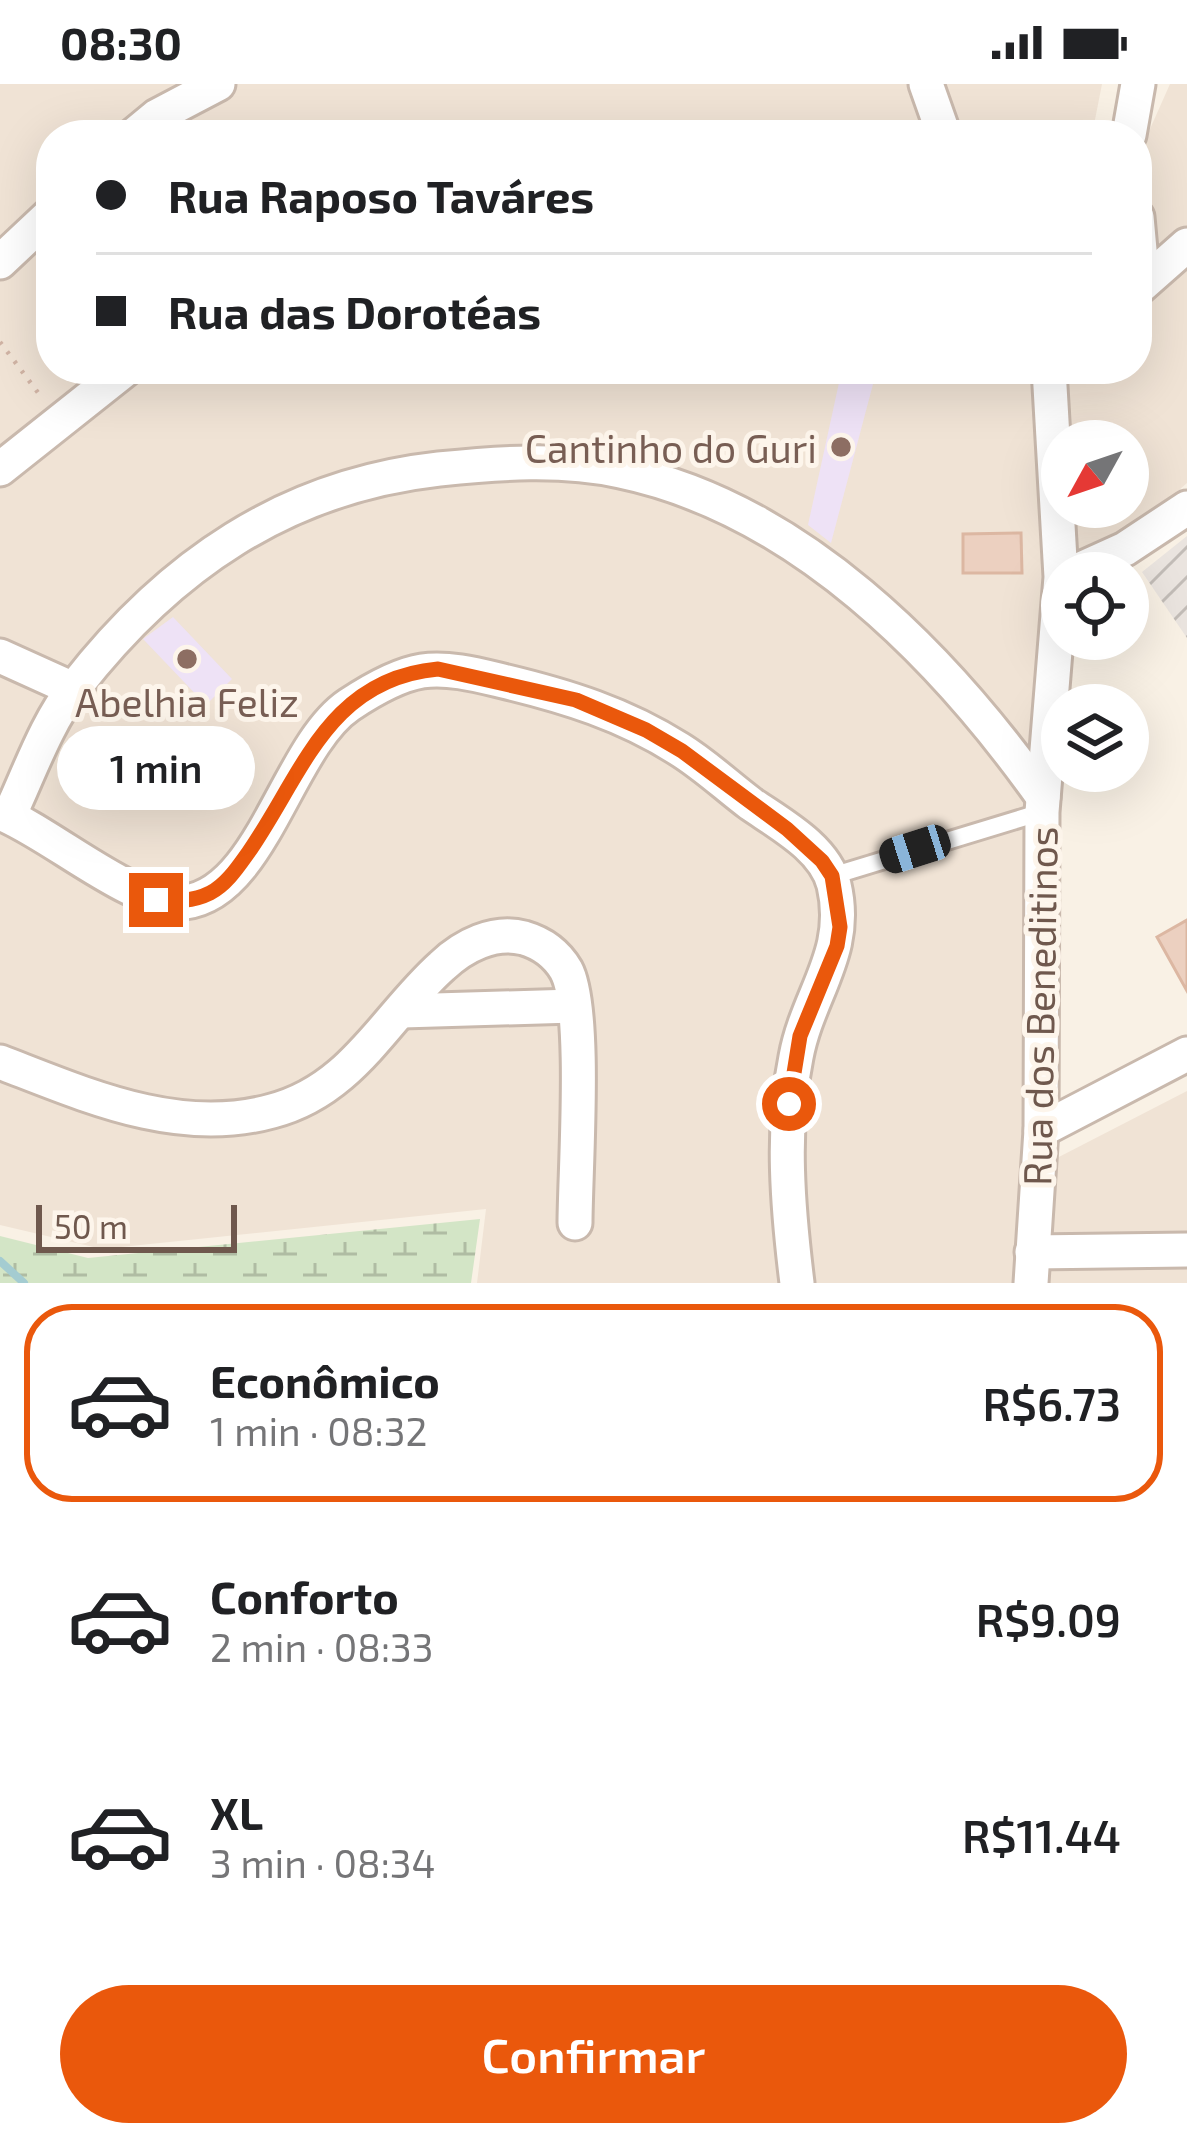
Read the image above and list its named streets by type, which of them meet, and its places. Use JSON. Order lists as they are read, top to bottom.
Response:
{
  "streets": {
    "street": ["Rua dos Beneditinos"]
  },
  "places": ["Cantinho do Guri", "Abelhia Feliz"],
  "scale_bar": "50 m",
  "north": "bottom left",
  "page": {
    "status": "08:30",
    "banner": ["Rua Raposo Taváres", "Rua das Dorotéas"],
    "bubble": "1 min",
    "scale": "50 m",
    "list": [
      {
        "name": "Econômico",
        "note": "1 min · 08:32",
        "value": "R$6.73"
      },
      {
        "name": "Conforto",
        "note": "2 min · 08:33",
        "value": "R$9.09"
      },
      {
        "name": "XL",
        "note": "3 min · 08:34",
        "value": "R$11.44"
      }
    ],
    "buttons": "Confirmar"
  }
}
